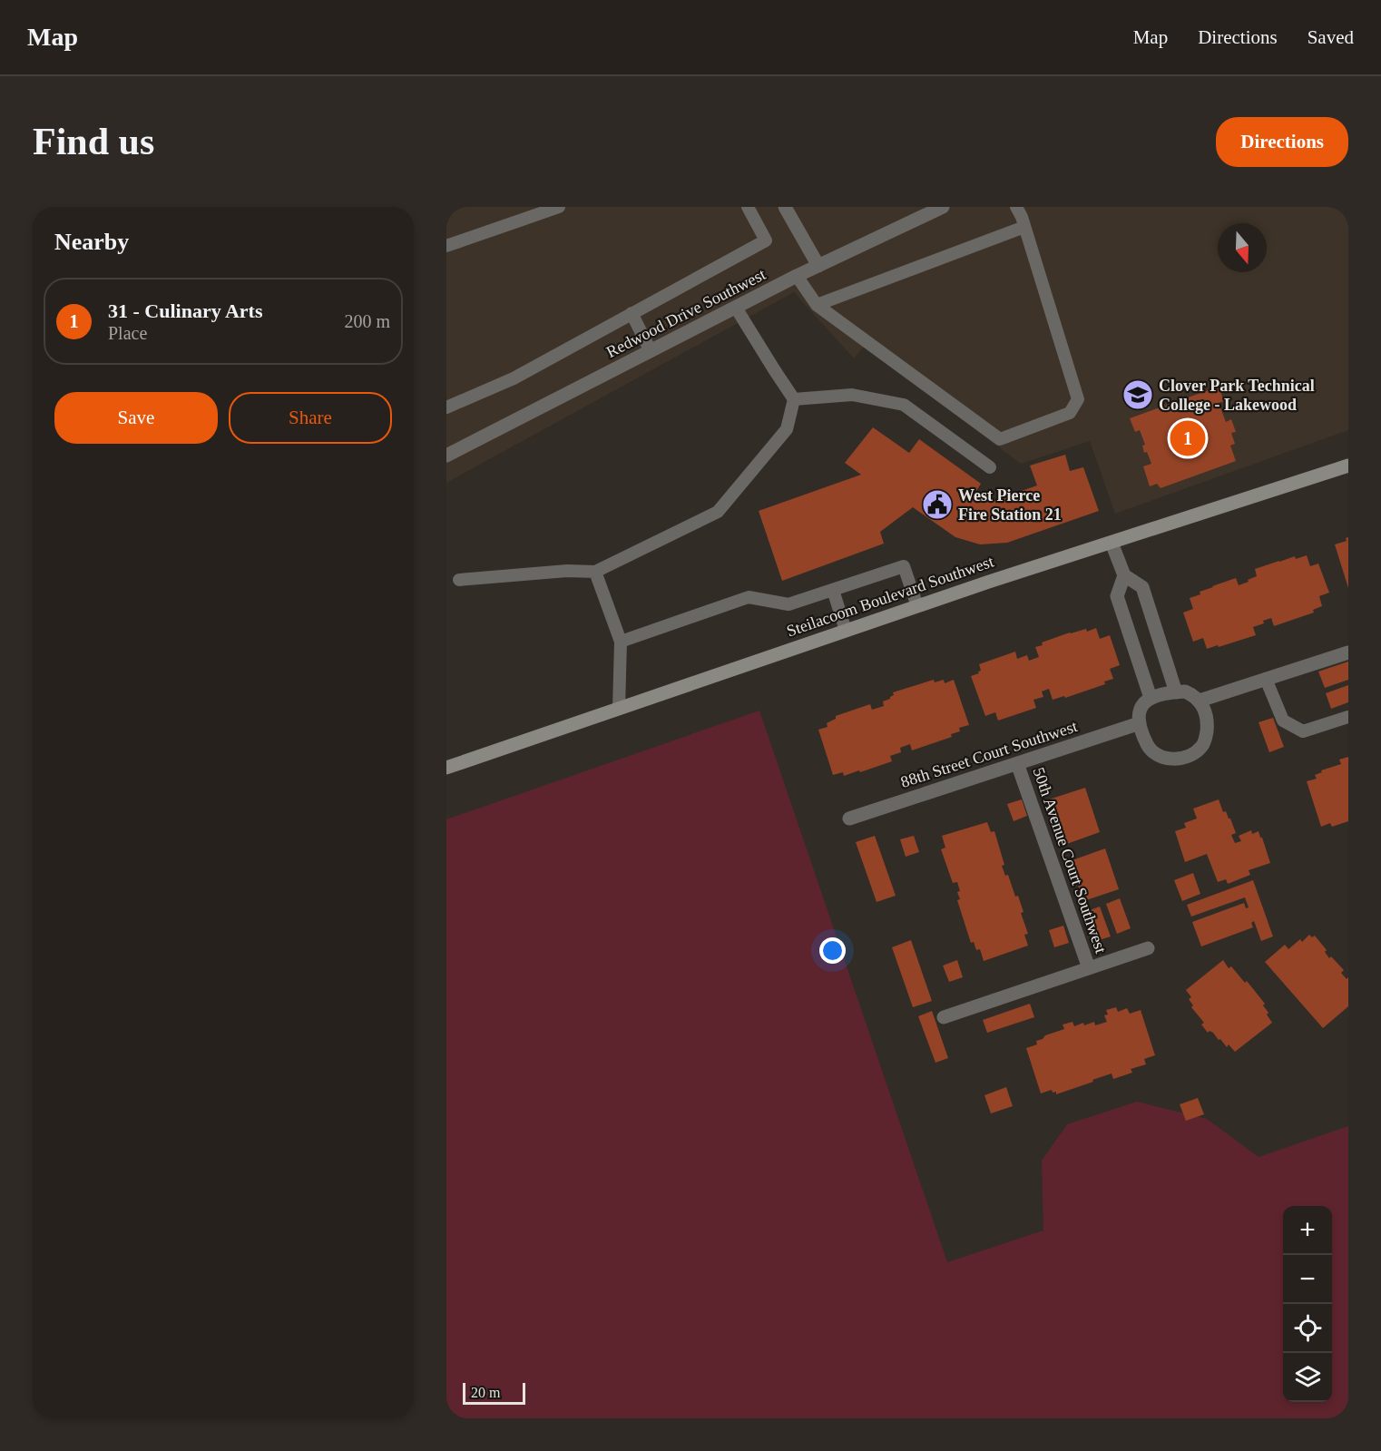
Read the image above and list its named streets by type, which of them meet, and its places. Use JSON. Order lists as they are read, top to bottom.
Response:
{
  "streets": {
    "main road": ["Steilacoom Boulevard Southwest"],
    "street": ["Redwood Drive Southwest", "88th Street Court Southwest", "50th Avenue Court Southwest"]
  },
  "crossings": [
    ["88th Street Court Southwest", "50th Avenue Court Southwest"]
  ],
  "places": {
    "school or university": ["Clover Park Technical College - Lakewood"],
    "public building": ["West Pierce Fire Station 21"]
  },
  "scale_bar": "20 m",
  "north": "bottom",
  "page": {
    "header": "Map",
    "nav": ["Map", "Directions", "Saved"],
    "buttons": [
      "Directions",
      ["Save", "Share"]
    ],
    "title": "Find us",
    "heading": "Nearby",
    "list": [
      {
        "mark": "1",
        "name": "31 - Culinary Arts",
        "note": "Place",
        "value": "200 m"
      }
    ],
    "pins": "1",
    "map_buttons": ["+", "−"],
    "scale": "20 m"
  }
}
